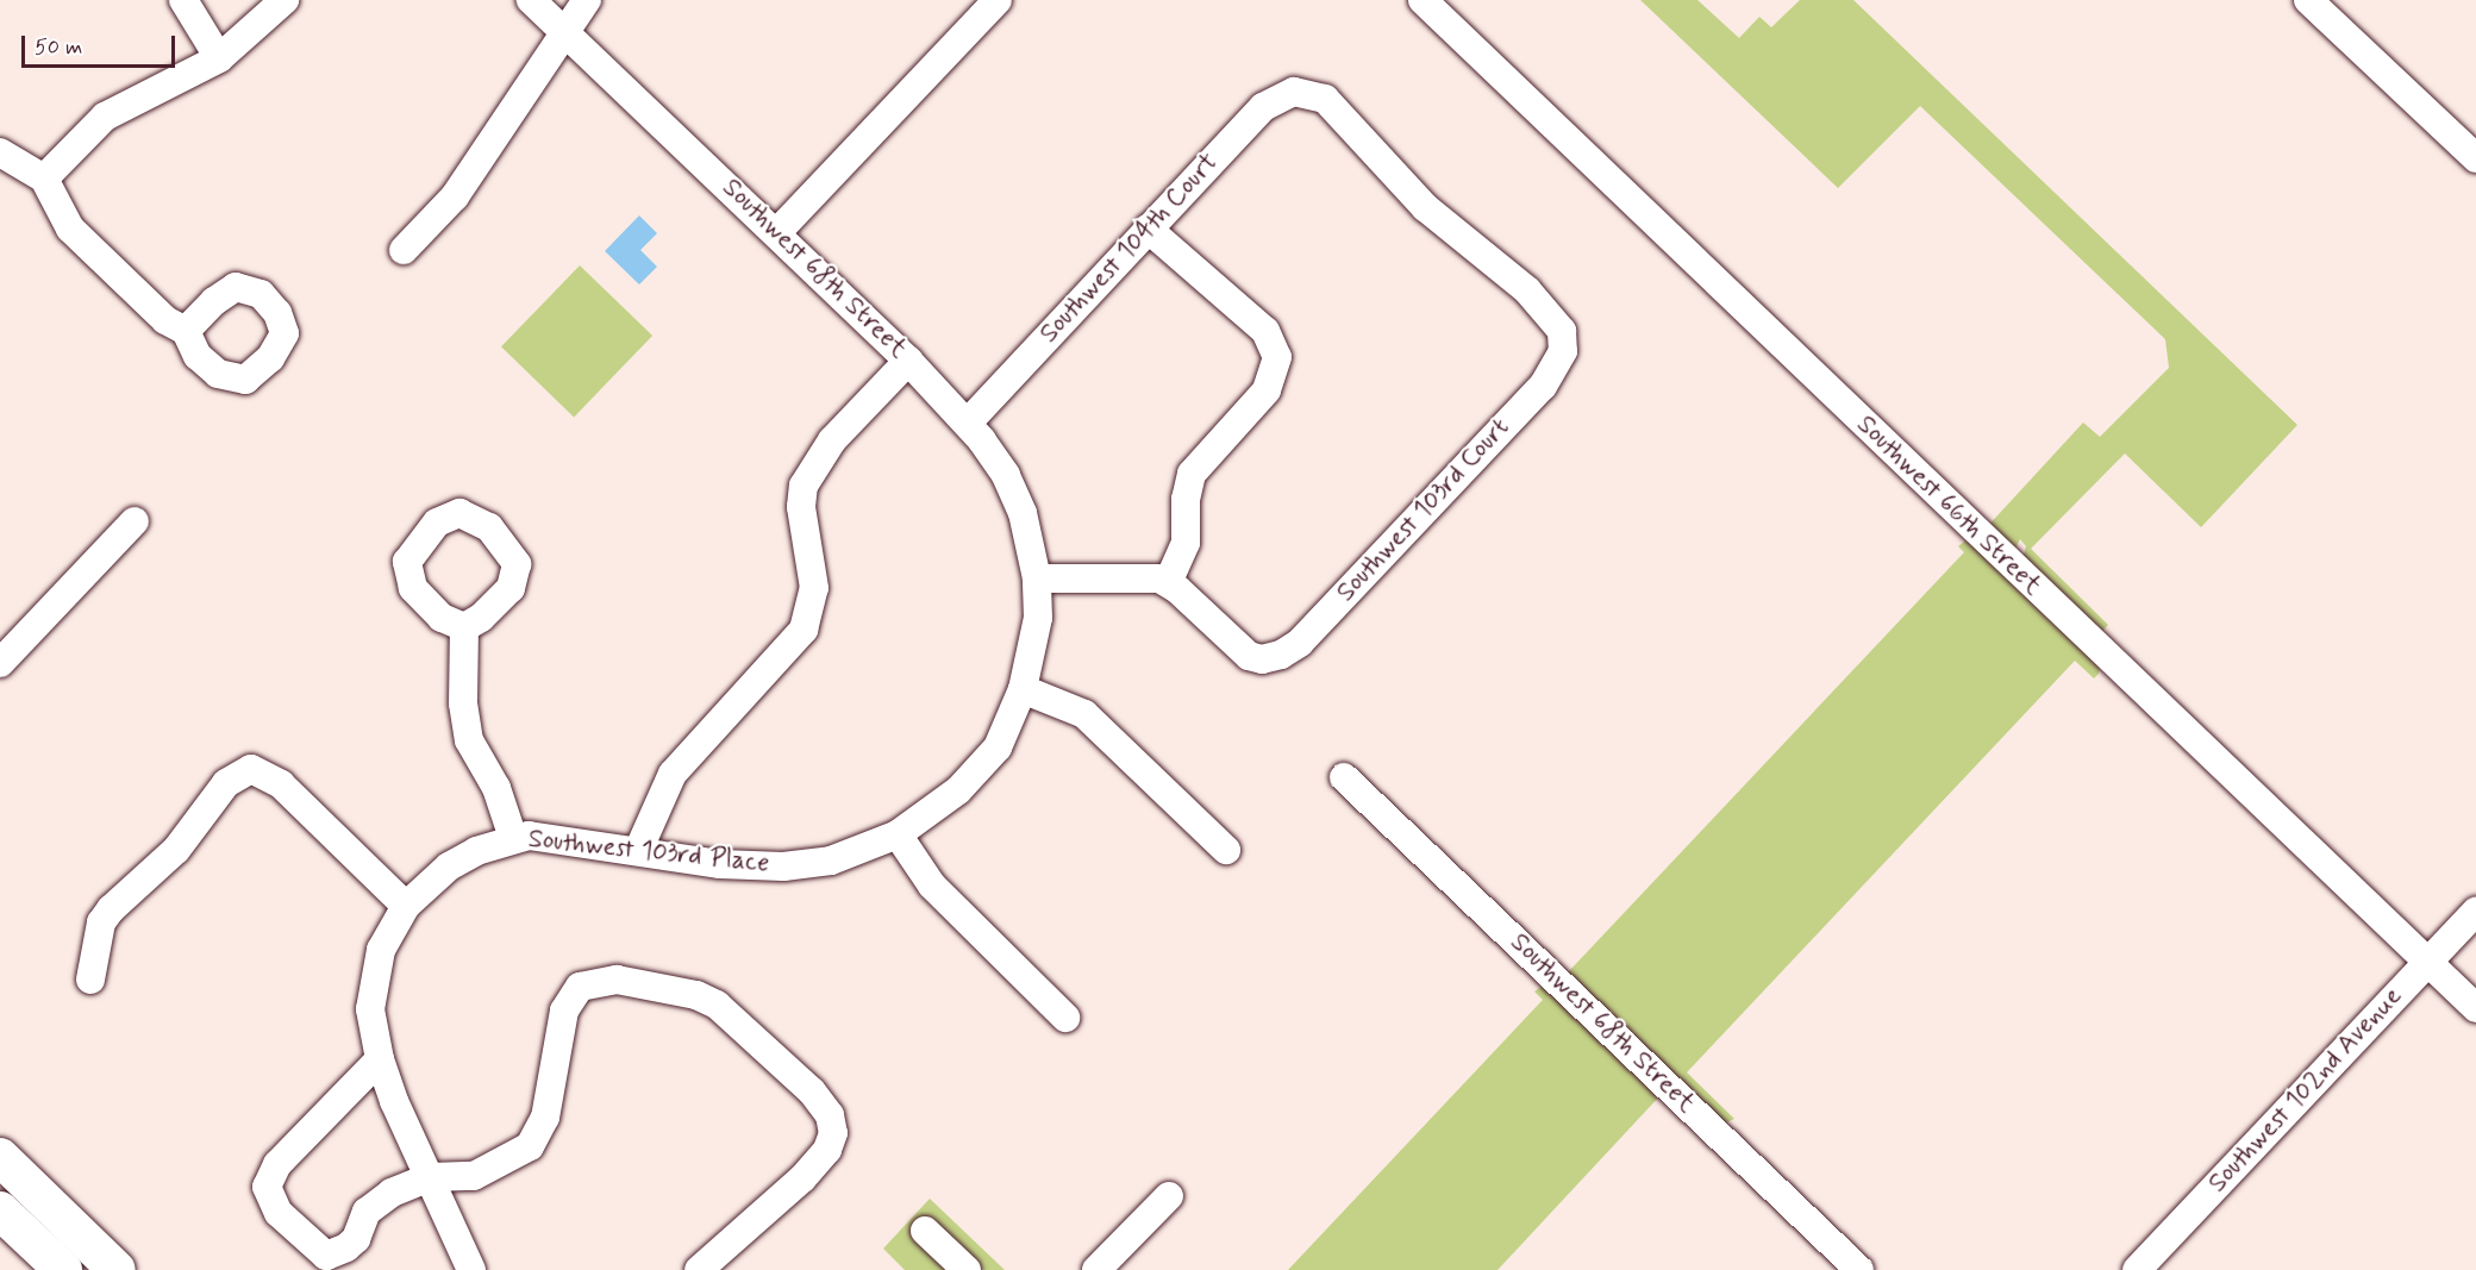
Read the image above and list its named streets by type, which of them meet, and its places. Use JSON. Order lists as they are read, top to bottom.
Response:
{
  "streets": {
    "street": [
      "Southwest 104th Court",
      "Southwest 68th Street",
      "Southwest 66th Street",
      "Southwest 103rd Court",
      "Southwest 103rd Place",
      "Southwest 102nd Avenue"
    ]
  },
  "crossings": [
    ["Southwest 104th Court", "Southwest 68th Street"],
    ["Southwest 104th Court", "Southwest 103rd Court"],
    ["Southwest 68th Street", "Southwest 103rd Place"],
    ["Southwest 66th Street", "Southwest 102nd Avenue"]
  ],
  "scale_bar": "50 m"
}
